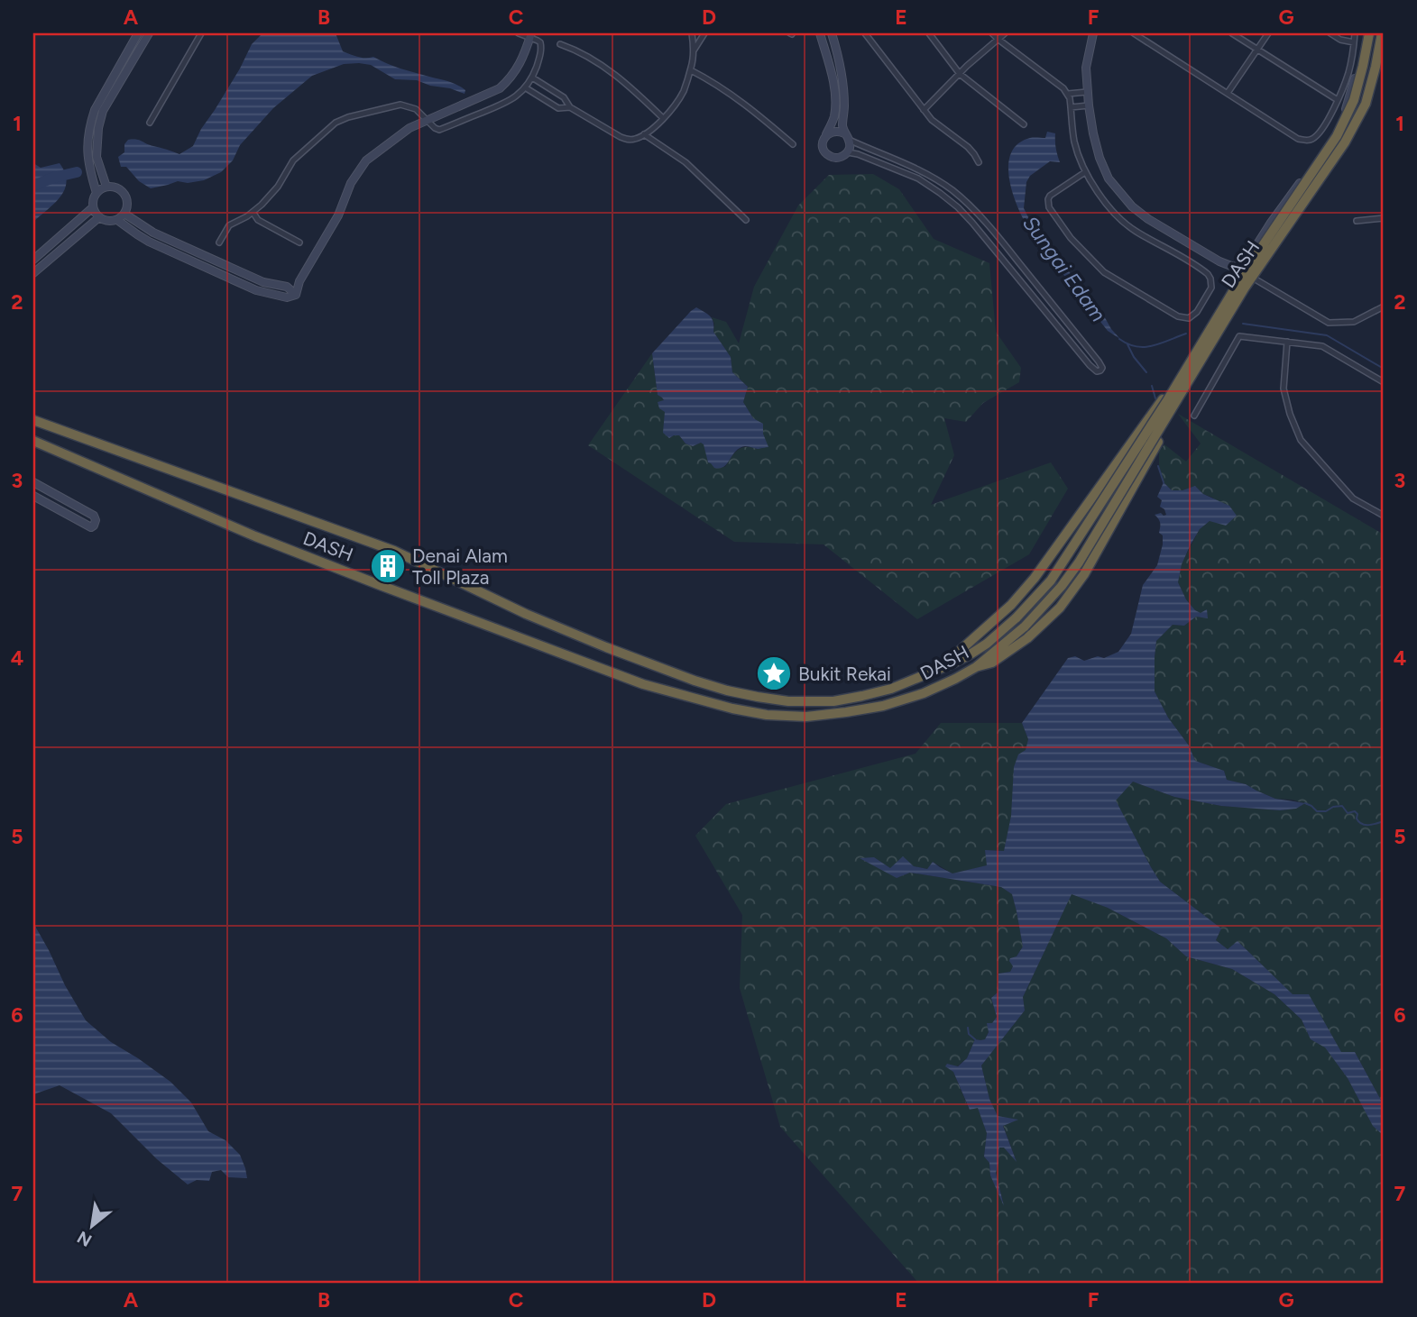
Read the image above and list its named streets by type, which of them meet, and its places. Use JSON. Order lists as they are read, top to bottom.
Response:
{
  "streets": {
    "highway": ["DASH"]
  },
  "water": ["Sungai Edam"],
  "places": {
    "building": ["Denai Alam Toll Plaza"],
    "place": ["Bukit Rekai"]
  },
  "north": "bottom left",
  "grid": {
    "columns": [
      "A",
      "B",
      "C",
      "D",
      "E",
      "F",
      "G"
    ],
    "rows": [
      "1",
      "2",
      "3",
      "4",
      "5",
      "6",
      "7"
    ]
  }
}
